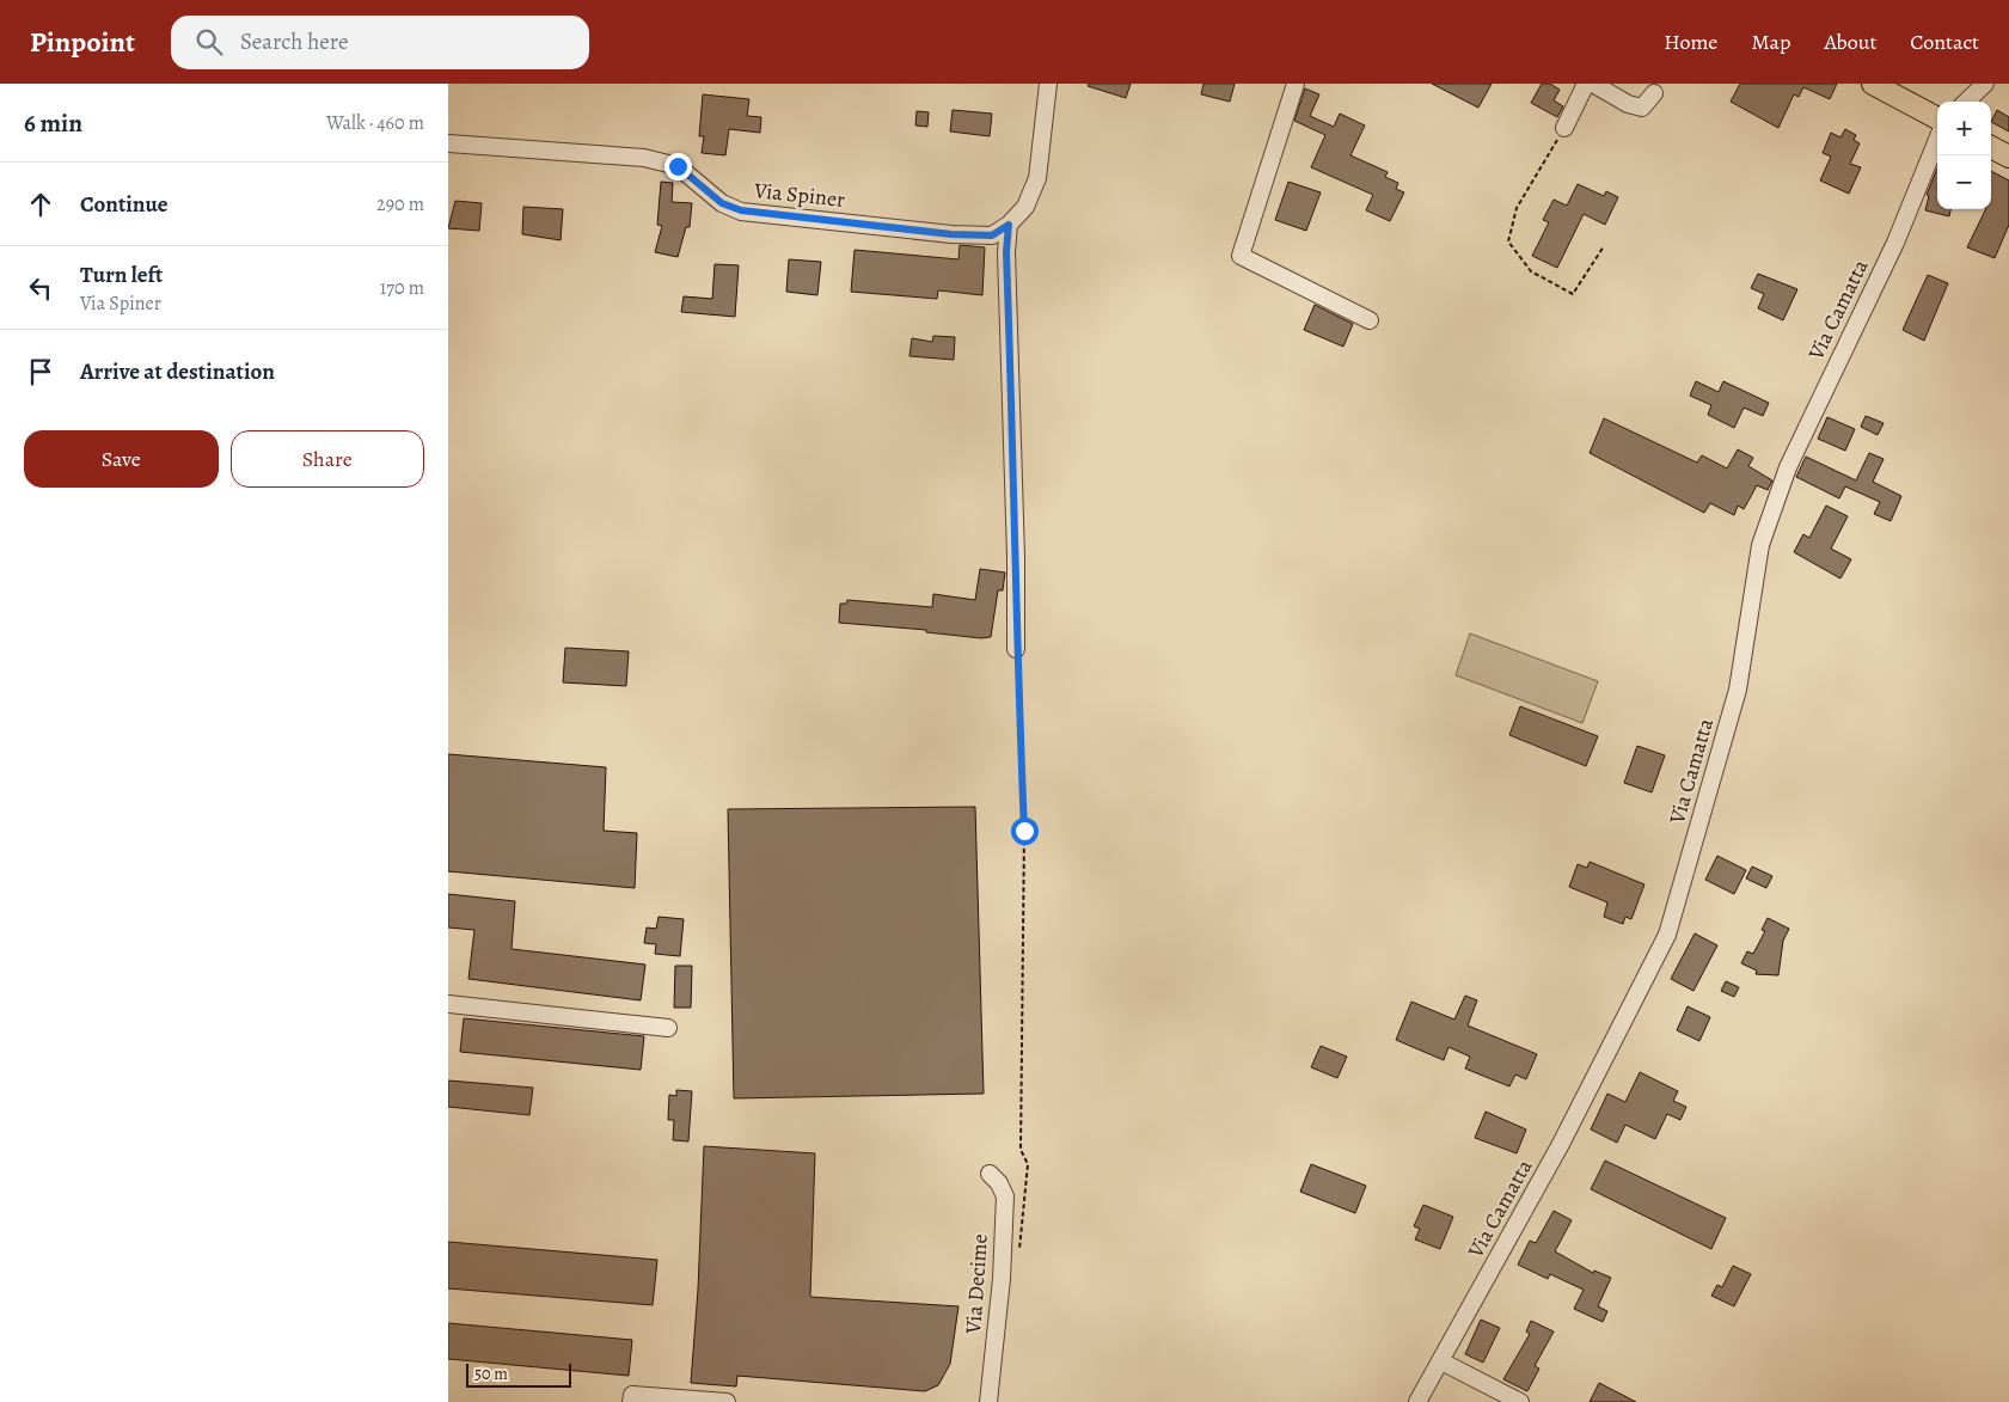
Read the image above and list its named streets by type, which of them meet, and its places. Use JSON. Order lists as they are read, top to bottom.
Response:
{
  "streets": {
    "street": ["Via Spiner", "Via Camatta", "Via Decime"]
  },
  "scale_bar": "50 m",
  "page": {
    "header": "Pinpoint",
    "search": "Search here",
    "nav": [
      "Home",
      "Map",
      "About",
      "Contact"
    ],
    "heading": ["6 min", "Walk · 460 m"],
    "map_buttons": ["+", "−"],
    "list": [
      ["Continue", "290 m"],
      ["Turn left", "Via Spiner", "170 m"],
      "Arrive at destination"
    ],
    "buttons": ["Save", "Share"],
    "scale": "50 m"
  }
}
